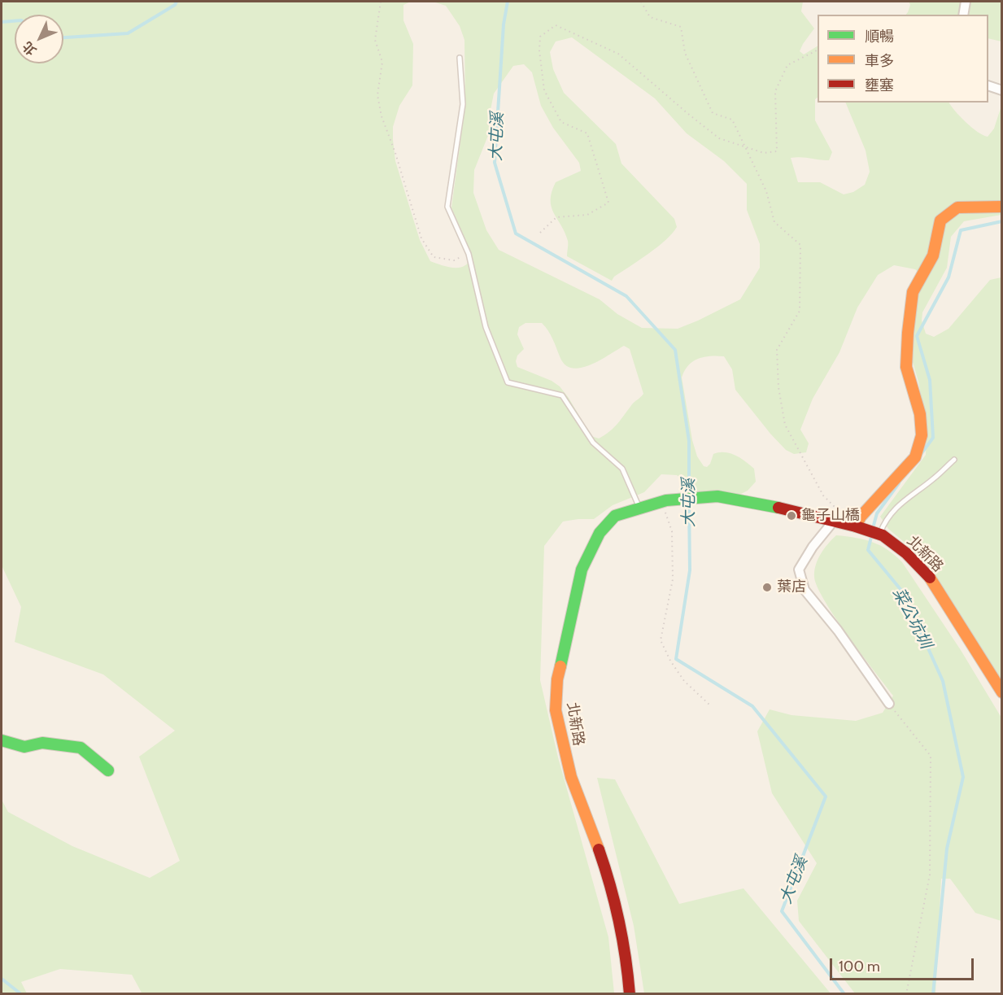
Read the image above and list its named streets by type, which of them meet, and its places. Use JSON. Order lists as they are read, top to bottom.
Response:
{
  "streets": {
    "main road": ["北新路"]
  },
  "water": ["大屯溪", "菜公坑圳"],
  "places": ["龜子山橋", "葉店"],
  "legend": ["順暢", "車多", "壅塞"],
  "scale_bar": "100 m",
  "north": "bottom left"
}
